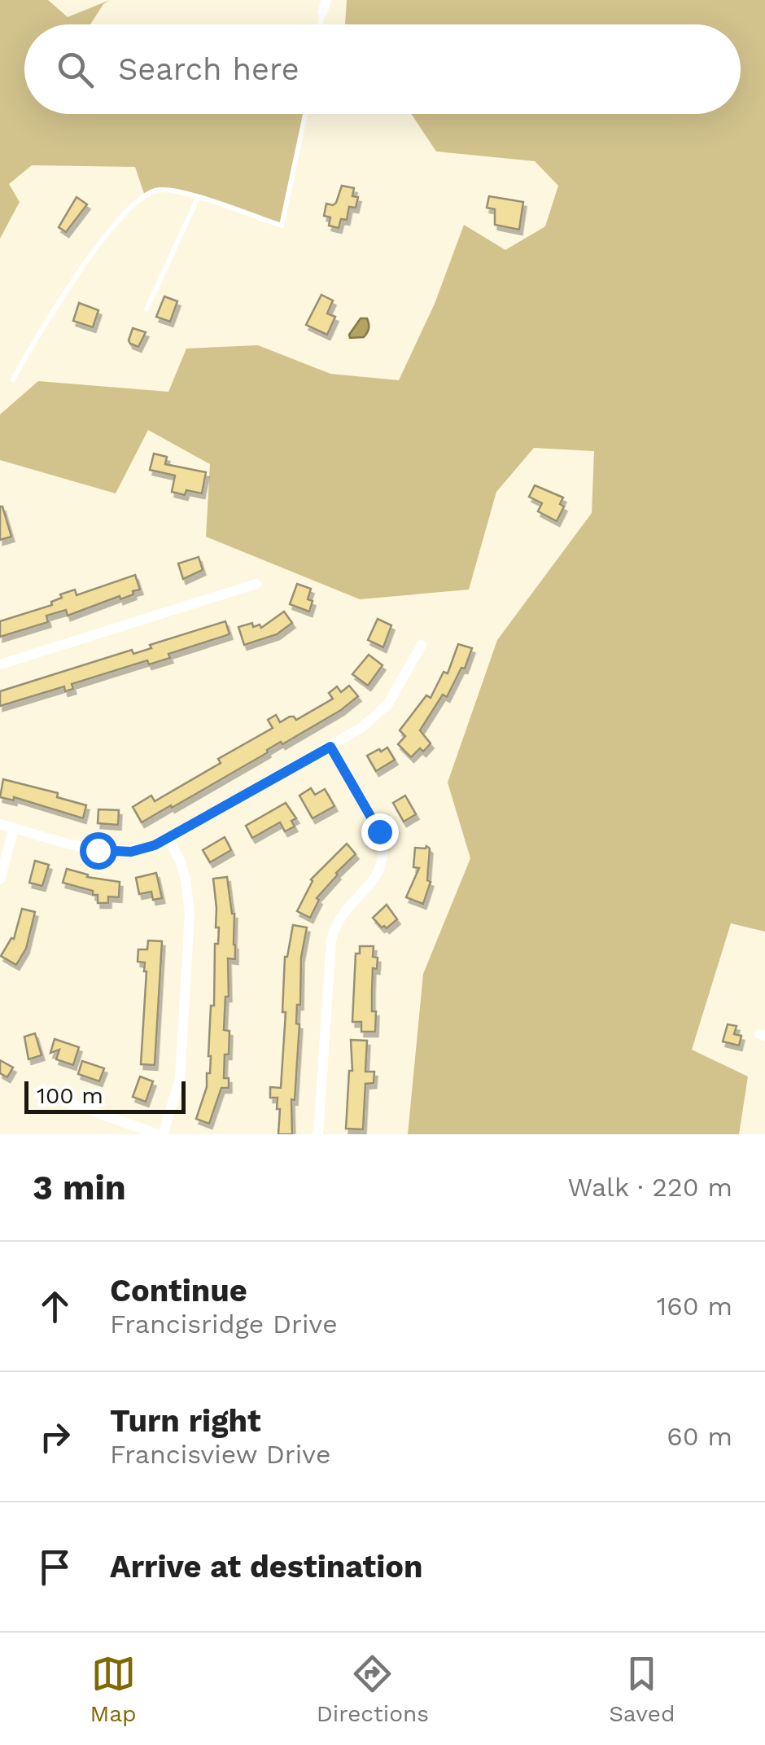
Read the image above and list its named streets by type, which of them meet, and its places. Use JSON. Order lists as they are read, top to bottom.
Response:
{
  "scale_bar": "100 m",
  "page": {
    "search": "Search here",
    "scale": "100 m",
    "heading": ["3 min", "Walk · 220 m"],
    "list": [
      ["Continue", "Francisridge Drive", "160 m"],
      ["Turn right", "Francisview Drive", "60 m"],
      "Arrive at destination"
    ],
    "nav": ["Map", "Directions", "Saved"]
  }
}
